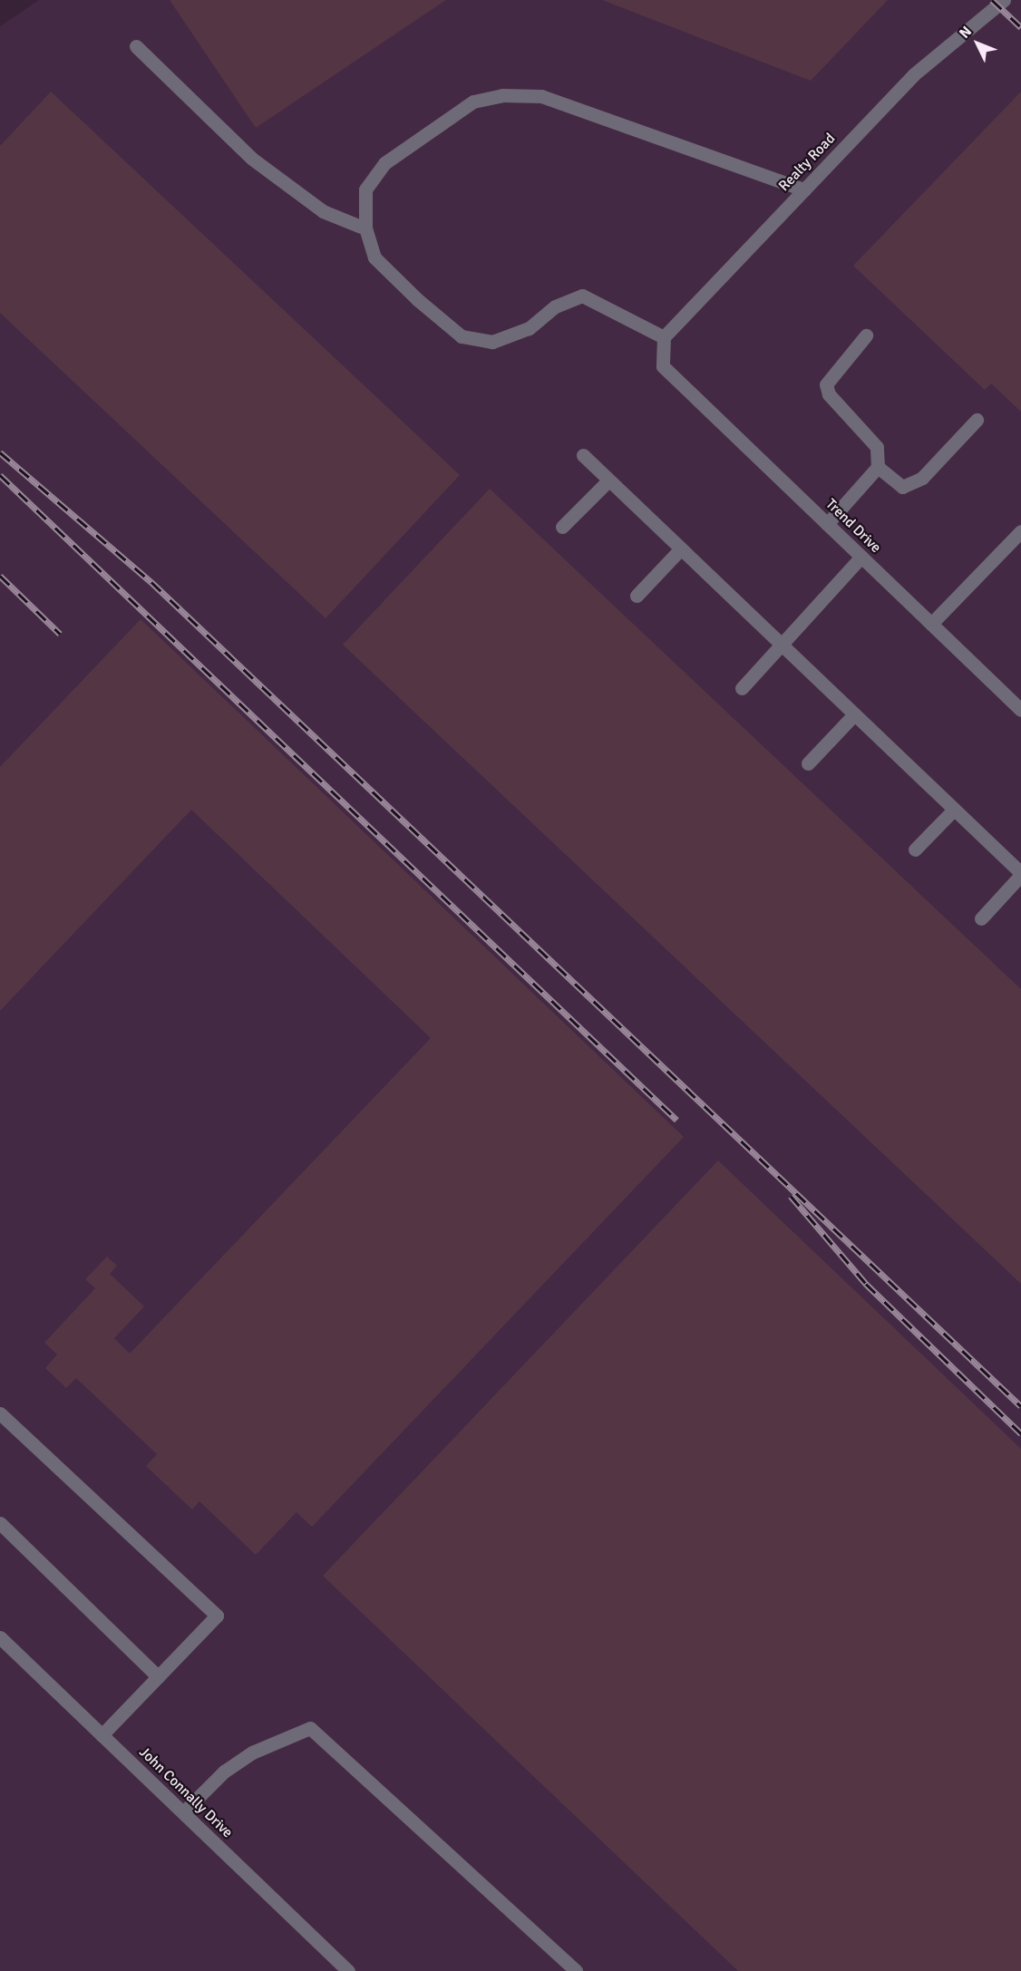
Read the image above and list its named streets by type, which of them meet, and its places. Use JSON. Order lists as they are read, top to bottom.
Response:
{
  "streets": {
    "street": ["Realty Road", "Trend Drive", "John Connally Drive"]
  },
  "crossings": [
    ["Realty Road", "Trend Drive"]
  ],
  "north": "top left"
}
